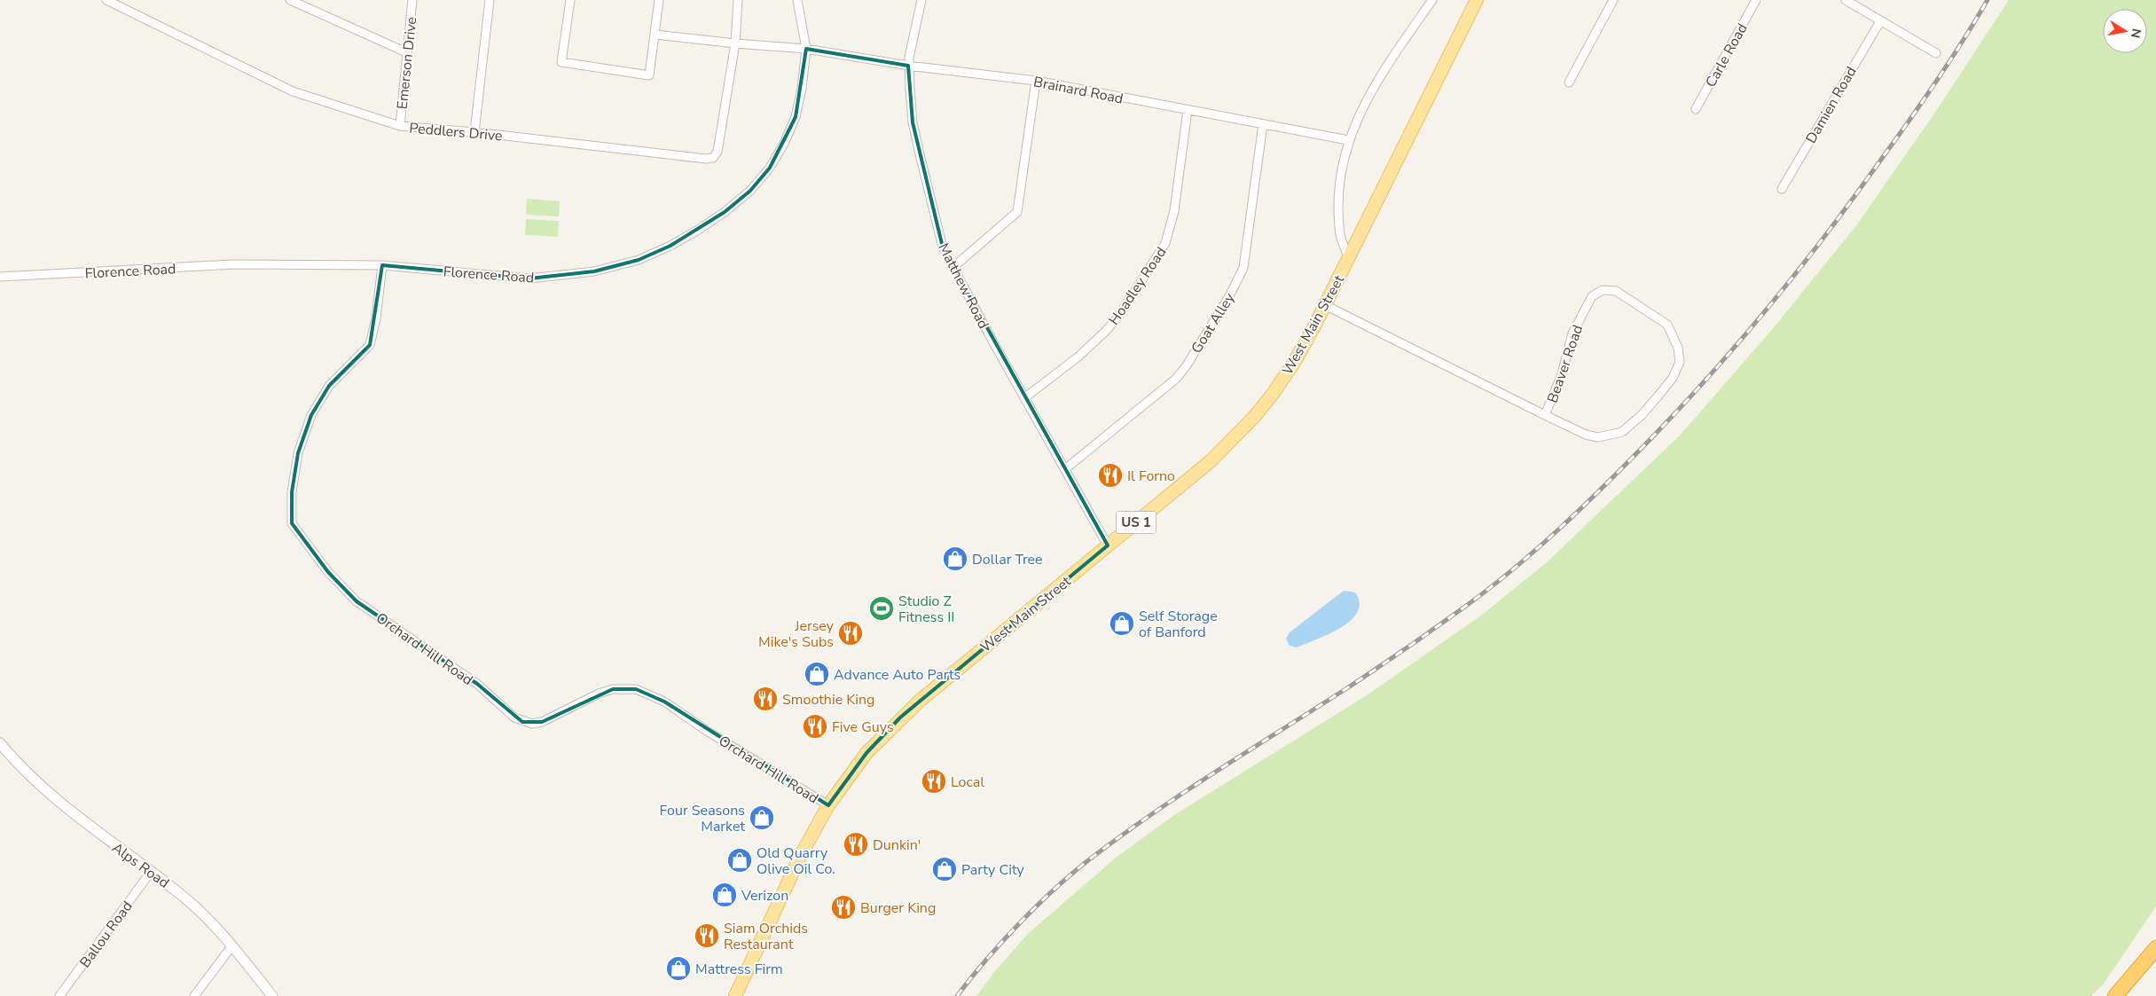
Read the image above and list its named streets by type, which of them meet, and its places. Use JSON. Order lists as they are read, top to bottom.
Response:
{
  "streets": {
    "main road": ["West Main Street", "US 1"],
    "street": [
      "Carle Road",
      "Emerson Drive",
      "Brainard Road",
      "Damien Road",
      "Peddlers Drive",
      "Florence Road",
      "Matthew Road",
      "Hoadley Road",
      "Goat Alley",
      "Beaver Road",
      "Orchard Hill Road",
      "Alps Road",
      "Ballou Road"
    ]
  },
  "crossings": [
    ["Emerson Drive", "Peddlers Drive"],
    ["Brainard Road", "Florence Road"],
    ["Brainard Road", "Matthew Road"],
    ["Brainard Road", "Hoadley Road"],
    ["Brainard Road", "Goat Alley"],
    ["Brainard Road", "West Main Street"],
    ["Florence Road", "Orchard Hill Road"],
    ["Matthew Road", "Hoadley Road"],
    ["Matthew Road", "Goat Alley"],
    ["Matthew Road", "West Main Street"],
    ["West Main Street", "Beaver Road"],
    ["West Main Street", "Orchard Hill Road"],
    ["Alps Road", "Ballou Road"]
  ],
  "places": {
    "restaurant": [
      "Il Forno",
      "Jersey Mike's Subs",
      "Smoothie King",
      "Five Guys",
      "Local",
      "Dunkin'",
      "Burger King",
      "Siam Orchids Restaurant"
    ],
    "shop": [
      "Dollar Tree",
      "Self Storage of Banford",
      "Advance Auto Parts",
      "Four Seasons Market",
      "Old Quarry Olive Oil Co.",
      "Party City",
      "Verizon",
      "Mattress Firm"
    ],
    "sports": ["Studio Z Fitness II"]
  },
  "north": "right"
}
